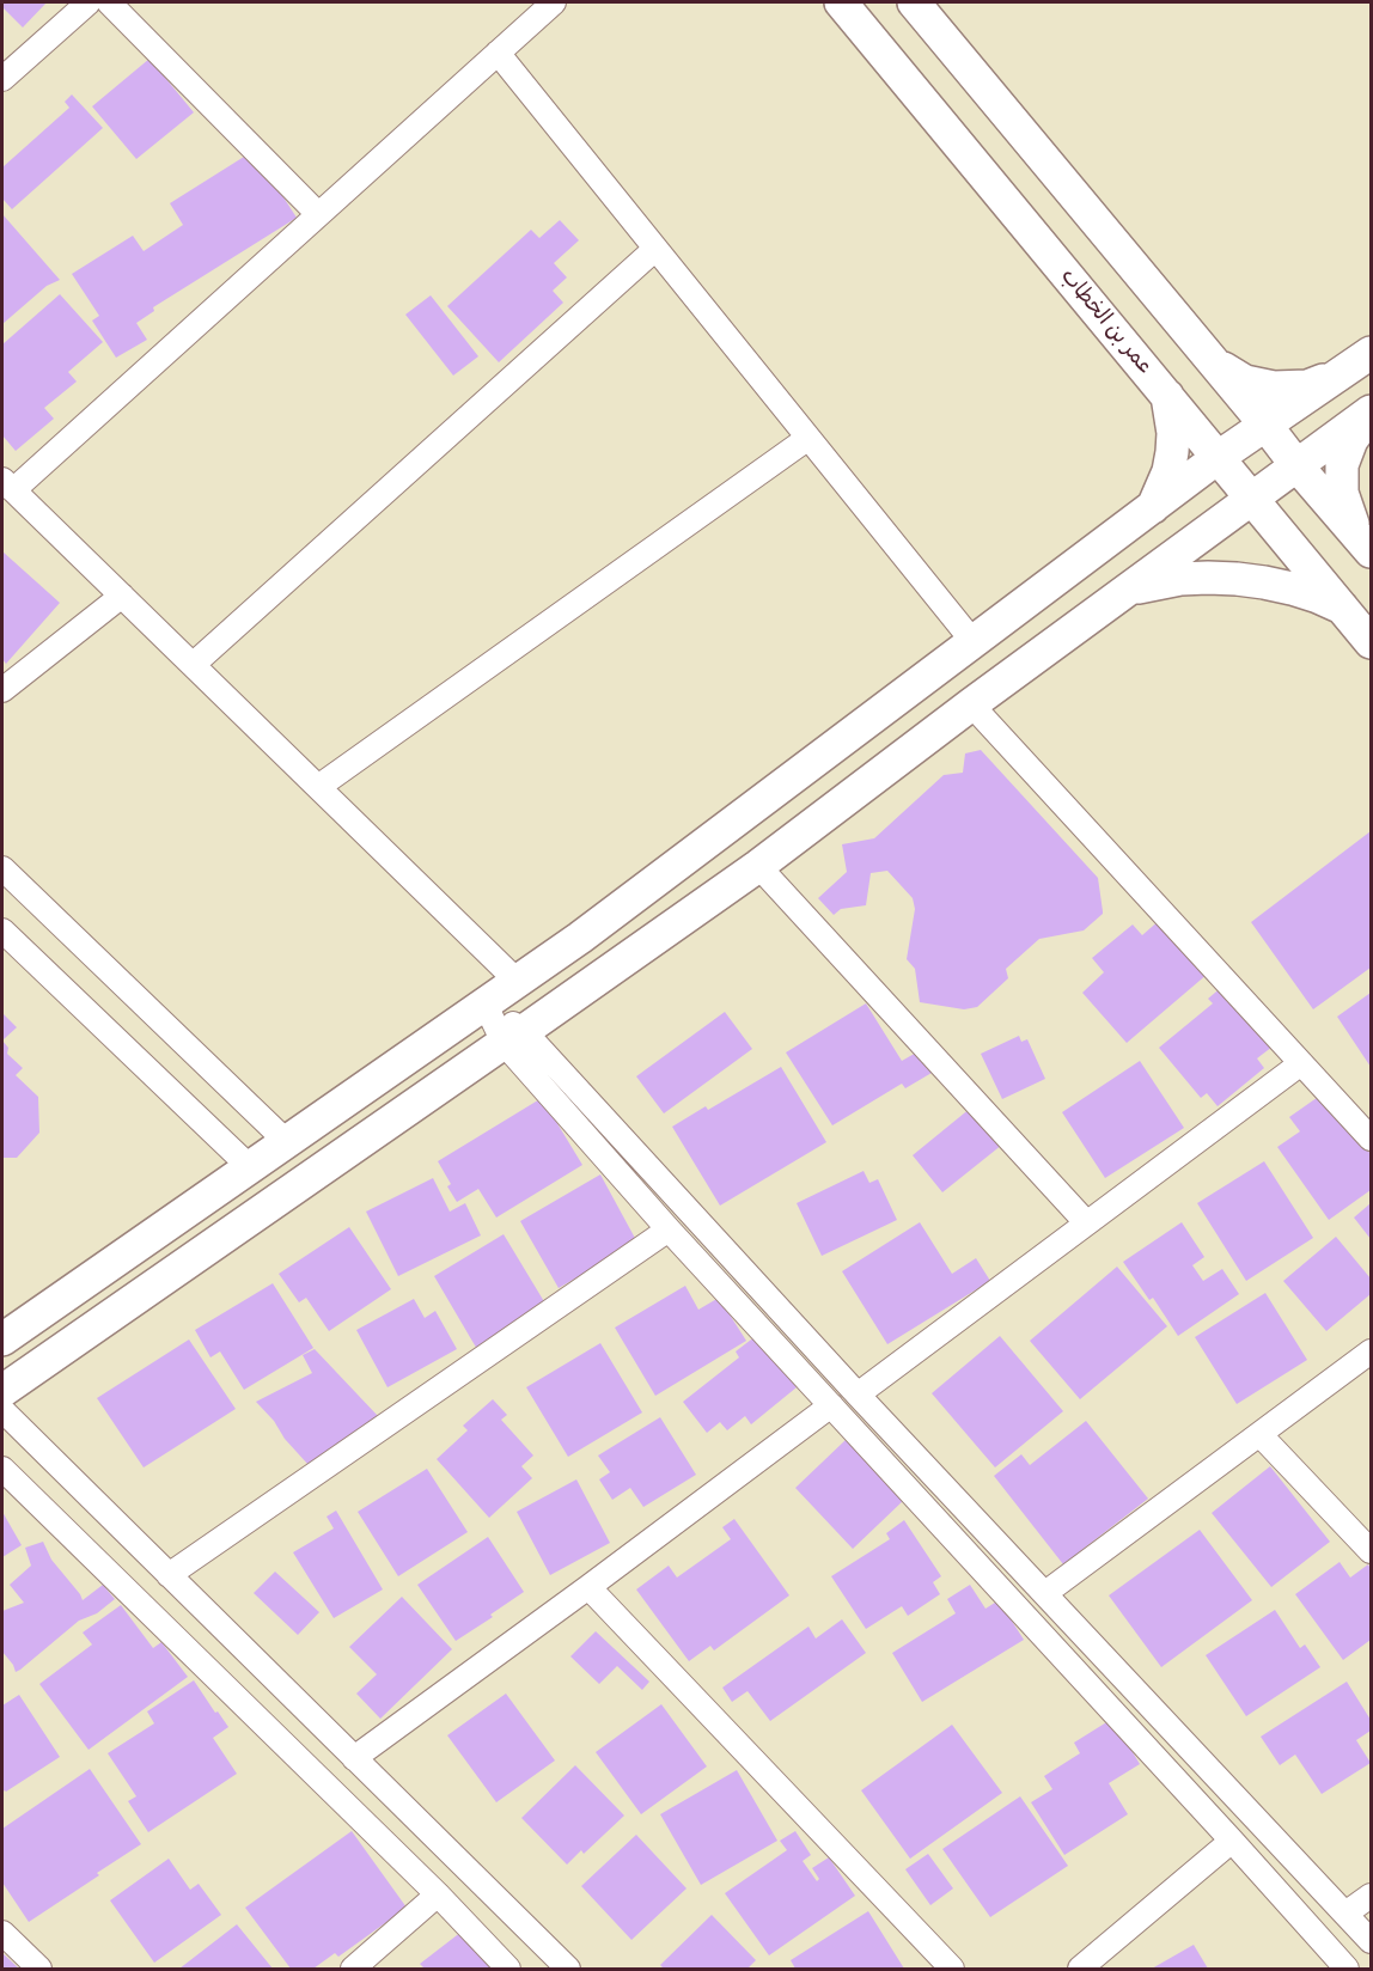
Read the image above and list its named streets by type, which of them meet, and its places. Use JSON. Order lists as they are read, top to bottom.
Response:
{
  "streets": {
    "main road": ["عمر بن الخطاب"]
  }
}
